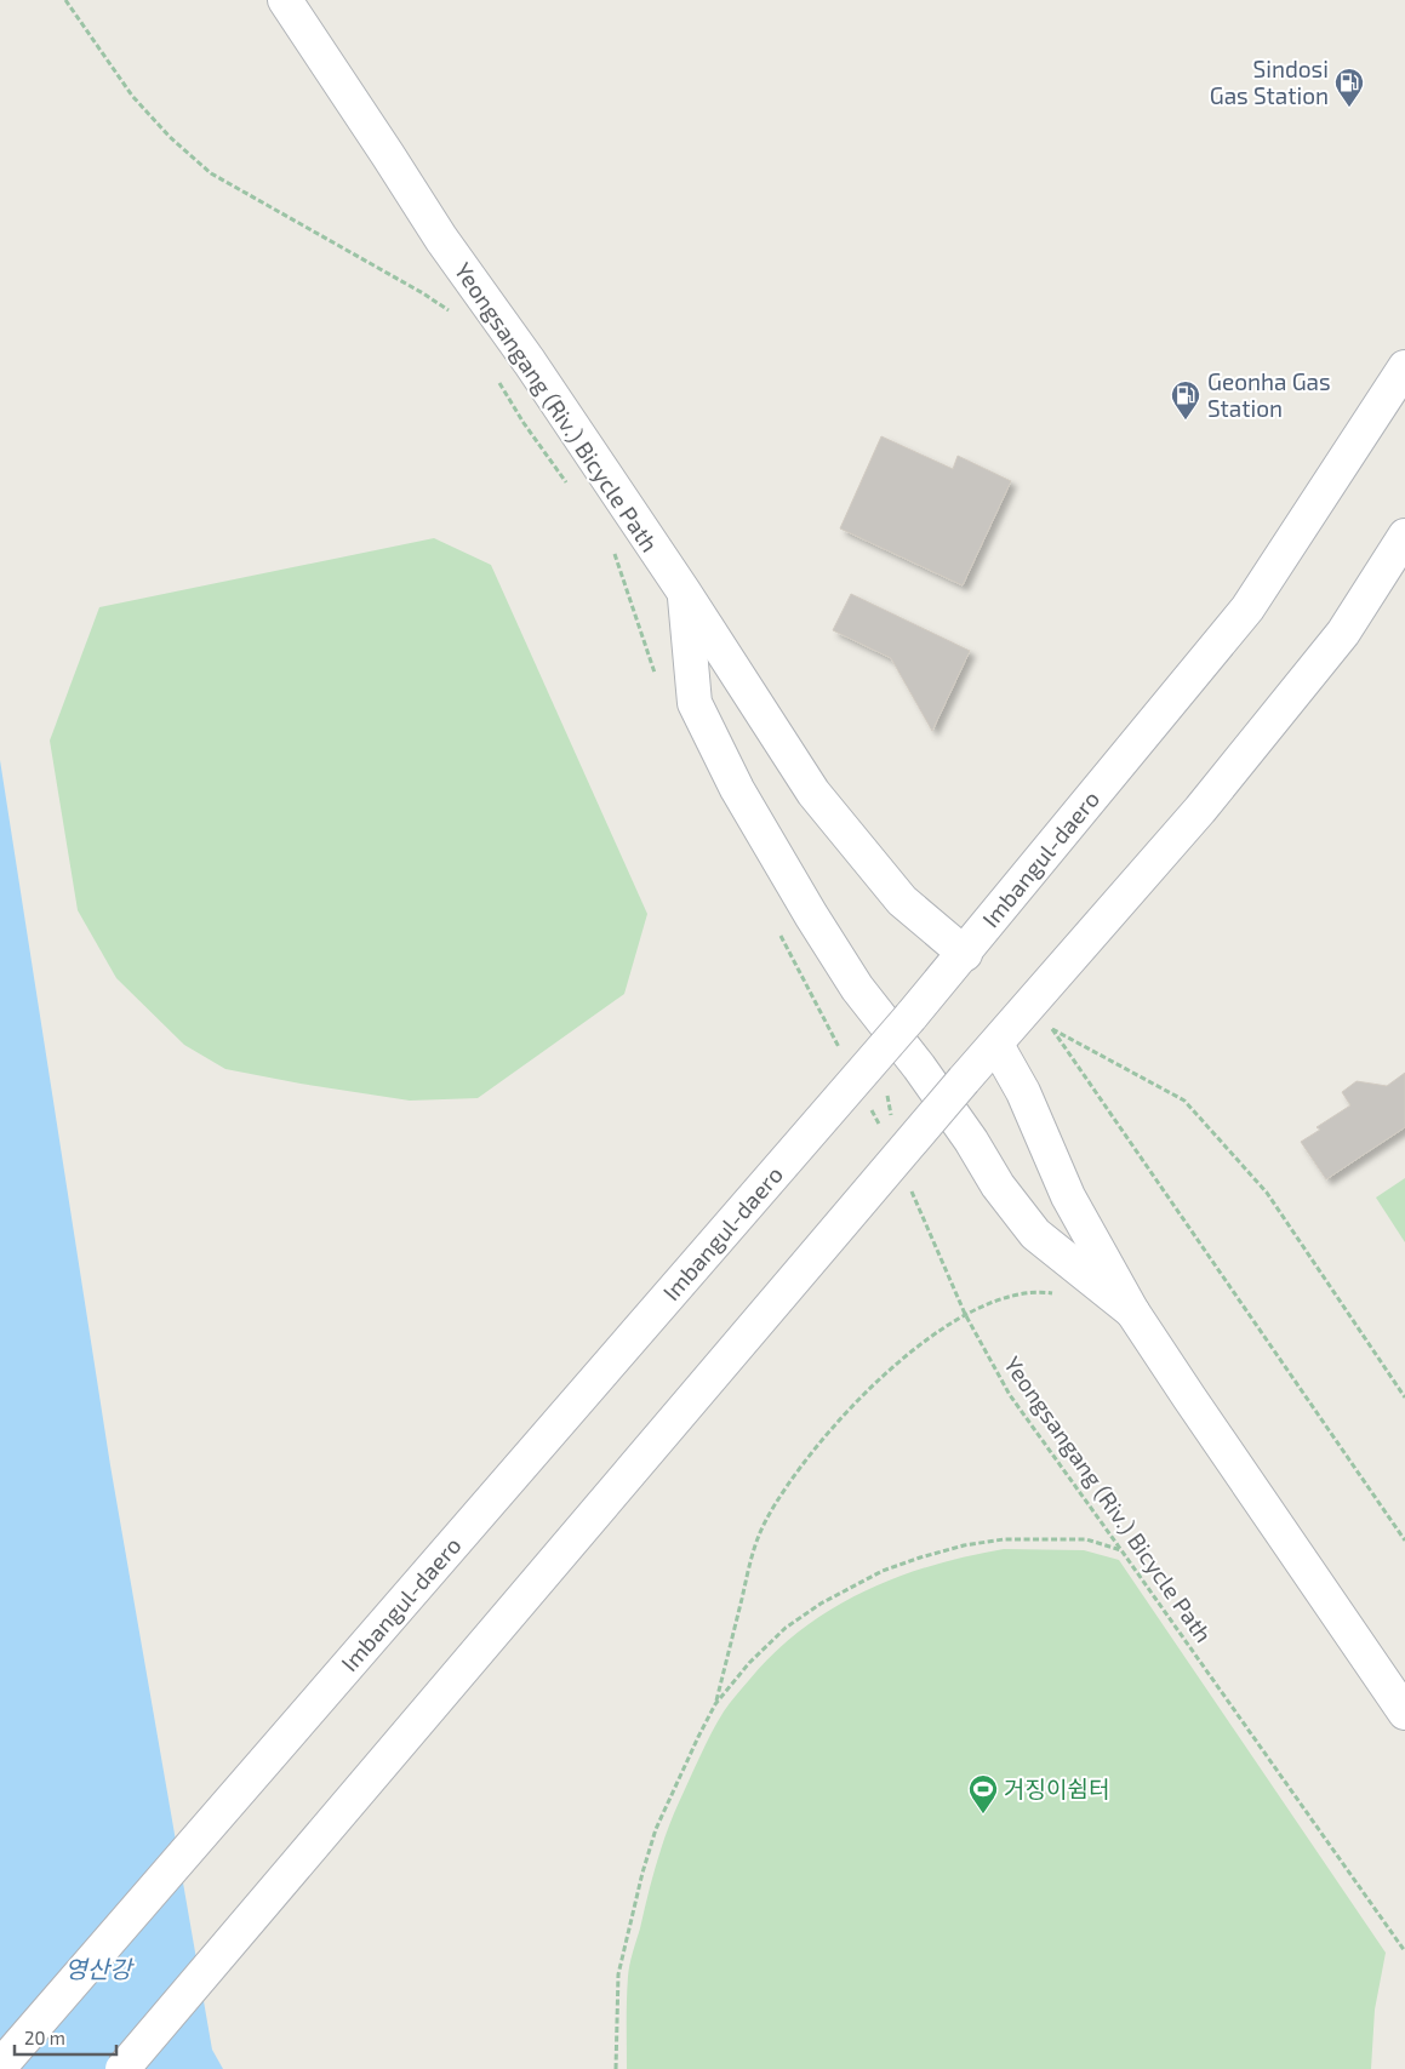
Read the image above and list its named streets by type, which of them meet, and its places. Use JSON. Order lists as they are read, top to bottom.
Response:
{
  "streets": {
    "main road": ["Imbangul-daero"],
    "path": ["Yeongsangang (Riv.) Bicycle Path"]
  },
  "water": ["영산강"],
  "places": {
    "fuel station": ["Sindosi Gas Station", "Geonha Gas Station"],
    "sports": ["거징이쉼터"]
  },
  "scale_bar": "20 m"
}
